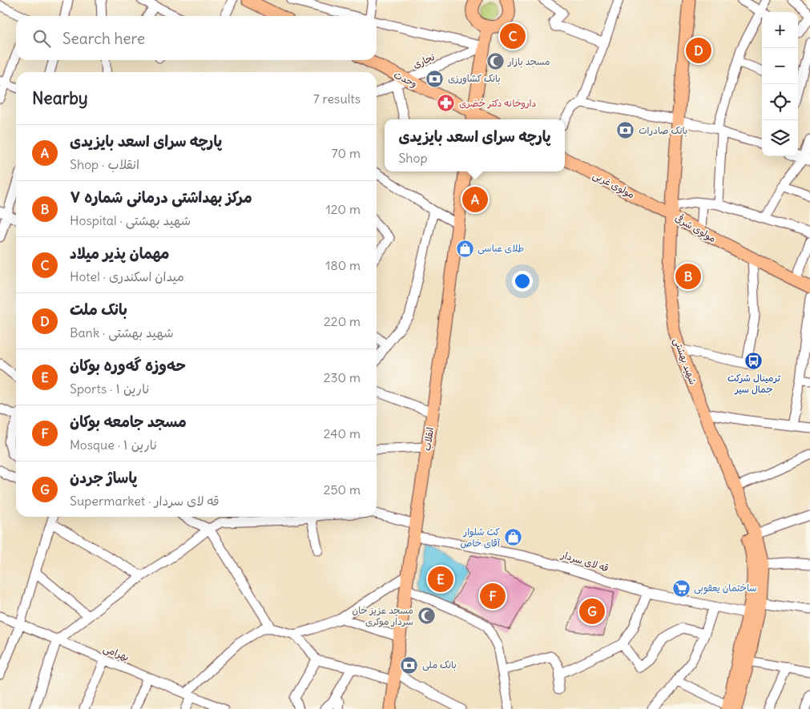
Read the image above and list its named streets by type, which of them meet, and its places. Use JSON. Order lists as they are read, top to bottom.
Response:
{
  "streets": {
    "main road": [
      "وحدت",
      "مولوی غربی",
      "مولوی شرقی",
      "شهید بهشتی",
      "انقلاب"
    ],
    "street": ["نجاری", "قه لای سردار", "بهرامی"]
  },
  "crossings": [
    ["نجاری", "وحدت"],
    ["مولوی غربی", "مولوی شرقی"],
    ["مولوی غربی", "شهید بهشتی"],
    ["مولوی شرقی", "شهید بهشتی"],
    ["شهید بهشتی", "قه لای سردار"],
    ["انقلاب", "قه لای سردار"],
    ["قه لای سردار", "بهرامی"]
  ],
  "places": {
    "mosque": ["مسجد بازار", "مسجد عزیز خان سردار موکری"],
    "bank": ["بانک کشاورزی", "بانک صادرات", "بانک ملی"],
    "pharmacy": ["داروخانه دکتر خضری"],
    "shop": ["طلای عباسی", "کت شلوار آقای خاص"],
    "bus stop": ["ترمینال شرکت جمال سیر"],
    "supermarket": ["ساختمان یعقوبی"]
  },
  "page": {
    "map_buttons": ["+", "−"],
    "search": "Search here",
    "pins": [
      "C",
      "D",
      "A",
      "B",
      "E",
      "F",
      "G"
    ],
    "heading": ["Nearby", "7 results"],
    "popup": ["پارچه سرای اسعد بایزیدی", "Shop"],
    "list": [
      {
        "mark": "A",
        "name": "پارچه سرای اسعد بایزیدی",
        "note": "Shop · انقلاب",
        "value": "70 m"
      },
      {
        "mark": "B",
        "name": "مرکز بهداشتی درمانی شماره ۷",
        "note": "Hospital · شهید بهشتی",
        "value": "120 m"
      },
      {
        "mark": "C",
        "name": "مهمان پذیر میلاد",
        "note": "Hotel · میدان اسکندری",
        "value": "180 m"
      },
      {
        "mark": "D",
        "name": "بانک ملت",
        "note": "Bank · شهید بهشتی",
        "value": "220 m"
      },
      {
        "mark": "E",
        "name": "حه‌وزه گه‌وره بوکان",
        "note": "Sports · نارین ۱",
        "value": "230 m"
      },
      {
        "mark": "F",
        "name": "مسجد جامعه بوکان",
        "note": "Mosque · نارین ۱",
        "value": "240 m"
      },
      {
        "mark": "G",
        "name": "پاساژ جردن",
        "note": "Supermarket · قه لای سردار",
        "value": "250 m"
      }
    ]
  }
}
